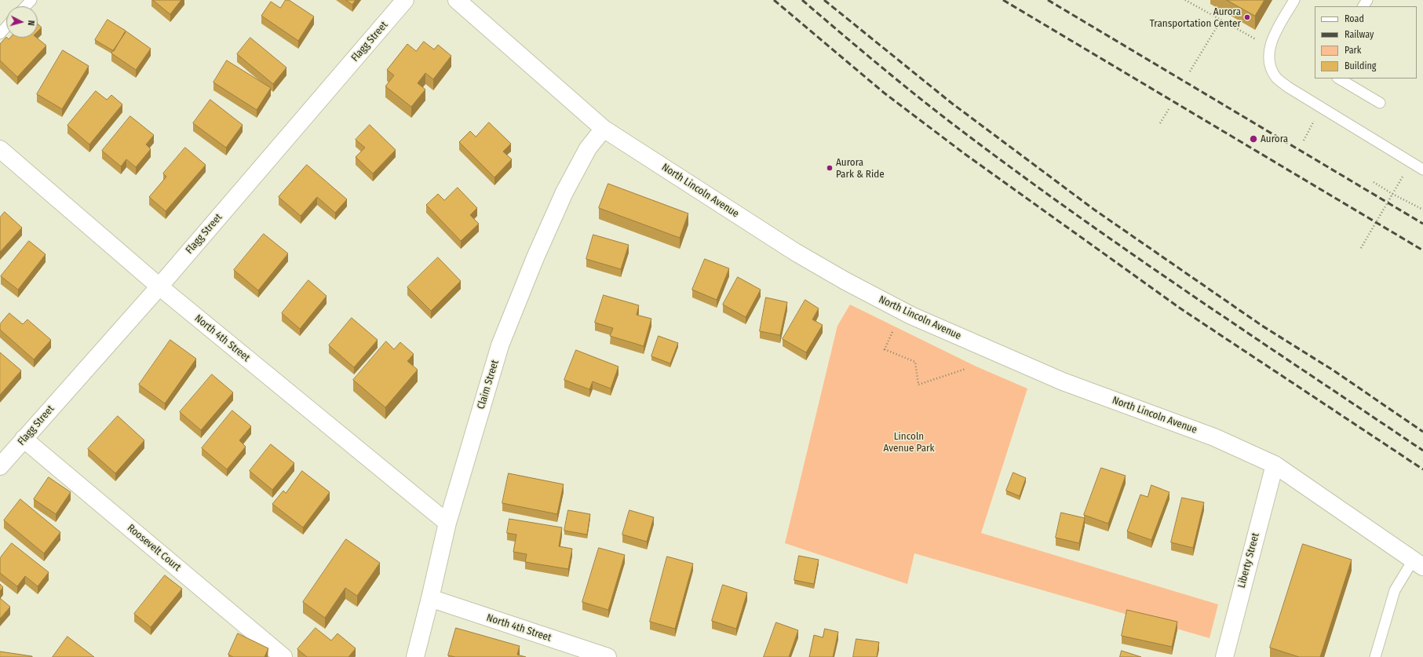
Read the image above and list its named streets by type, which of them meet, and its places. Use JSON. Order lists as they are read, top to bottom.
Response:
{
  "streets": {
    "street": [
      "Flagg Street",
      "North Lincoln Avenue",
      "North 4th Street",
      "Claim Street",
      "Roosevelt Court",
      "Liberty Street"
    ]
  },
  "crossings": [
    ["Flagg Street", "North 4th Street"],
    ["Flagg Street", "Roosevelt Court"],
    ["North Lincoln Avenue", "Claim Street"],
    ["North Lincoln Avenue", "Liberty Street"],
    ["North 4th Street", "Claim Street"]
  ],
  "parks": ["Lincoln Avenue Park"],
  "places": ["Aurora Transportation Center", "Aurora", "Aurora Park & Ride"],
  "legend": [
    "Road",
    "Railway",
    "Park",
    "Building"
  ],
  "north": "right"
}
